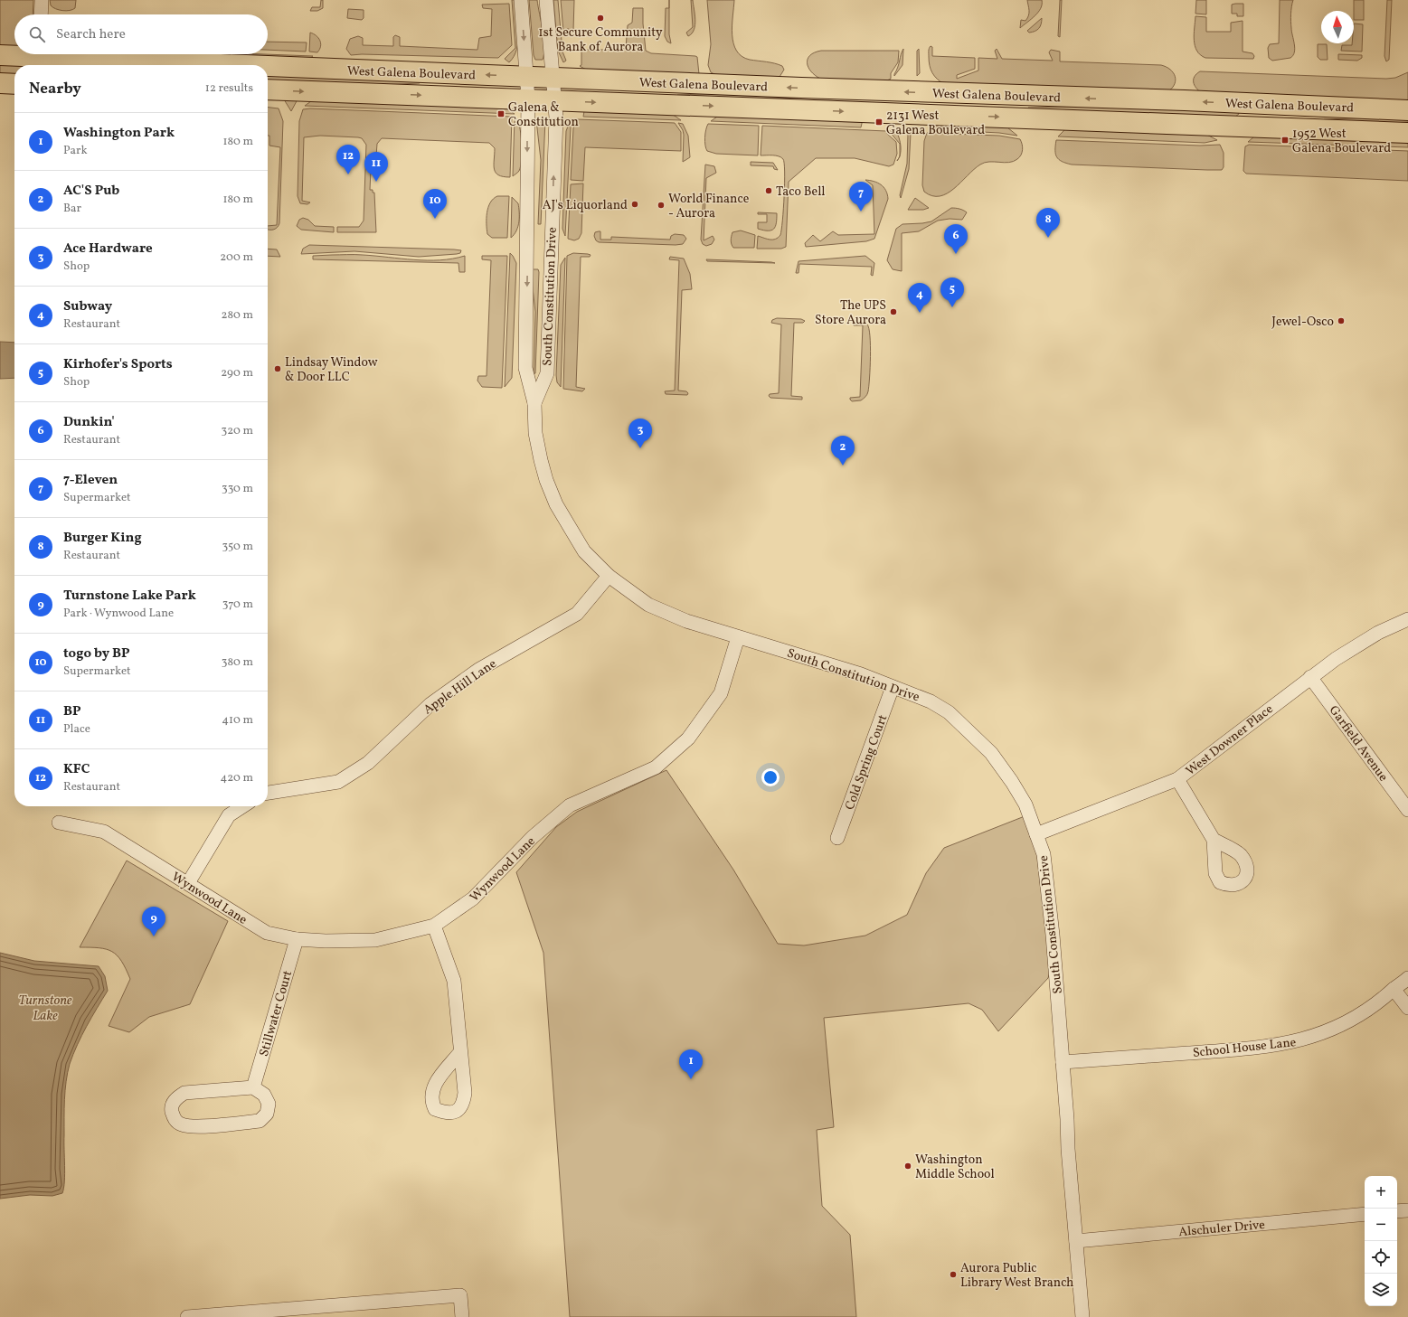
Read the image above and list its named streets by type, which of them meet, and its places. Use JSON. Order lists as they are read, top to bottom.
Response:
{
  "streets": {
    "main road": ["West Galena Boulevard"],
    "street": [
      "South Constitution Drive",
      "Apple Hill Lane",
      "West Downer Place",
      "Garfield Avenue",
      "Cold Spring Court",
      "Wynwood Lane",
      "Stillwater Court",
      "School House Lane",
      "Alschuler Drive"
    ]
  },
  "crossings": [
    ["West Galena Boulevard", "South Constitution Drive"],
    ["South Constitution Drive", "Apple Hill Lane"],
    ["South Constitution Drive", "West Downer Place"],
    ["South Constitution Drive", "Cold Spring Court"],
    ["South Constitution Drive", "Wynwood Lane"],
    ["South Constitution Drive", "School House Lane"],
    ["South Constitution Drive", "Alschuler Drive"],
    ["West Downer Place", "Garfield Avenue"],
    ["Wynwood Lane", "Stillwater Court"]
  ],
  "water": ["Turnstone Lake"],
  "places": {
    "other": [
      "1st Secure Community Bank of Aurora",
      "Taco Bell",
      "AJ's Liquorland",
      "World Finance - Aurora",
      "The UPS Store Aurora",
      "Jewel-Osco",
      "Lindsay Window & Door LLC",
      "Washington Middle School",
      "Aurora Public Library West Branch"
    ],
    "transit": ["Galena & Constitution", "2131 West Galena Boulevard", "1952 West Galena Boulevard"]
  },
  "north": "top",
  "page": {
    "search": "Search here",
    "heading": ["Nearby", "12 results"],
    "list": [
      {
        "mark": "1",
        "name": "Washington Park",
        "note": "Park",
        "value": "180 m"
      },
      {
        "mark": "2",
        "name": "AC'S Pub",
        "note": "Bar",
        "value": "180 m"
      },
      {
        "mark": "3",
        "name": "Ace Hardware",
        "note": "Shop",
        "value": "200 m"
      },
      {
        "mark": "4",
        "name": "Subway",
        "note": "Restaurant",
        "value": "280 m"
      },
      {
        "mark": "5",
        "name": "Kirhofer's Sports",
        "note": "Shop",
        "value": "290 m"
      },
      {
        "mark": "6",
        "name": "Dunkin'",
        "note": "Restaurant",
        "value": "320 m"
      },
      {
        "mark": "7",
        "name": "7-Eleven",
        "note": "Supermarket",
        "value": "330 m"
      },
      {
        "mark": "8",
        "name": "Burger King",
        "note": "Restaurant",
        "value": "350 m"
      },
      {
        "mark": "9",
        "name": "Turnstone Lake Park",
        "note": "Park · Wynwood Lane",
        "value": "370 m"
      },
      {
        "mark": "10",
        "name": "togo by BP",
        "note": "Supermarket",
        "value": "380 m"
      },
      {
        "mark": "11",
        "name": "BP",
        "note": "Place",
        "value": "410 m"
      },
      {
        "mark": "12",
        "name": "KFC",
        "note": "Restaurant",
        "value": "420 m"
      }
    ],
    "pins": [
      "12",
      "11",
      "7",
      "10",
      "8",
      "6",
      "5",
      "4",
      "3",
      "2",
      "9",
      "1"
    ],
    "map_buttons": ["+", "−"]
  }
}
